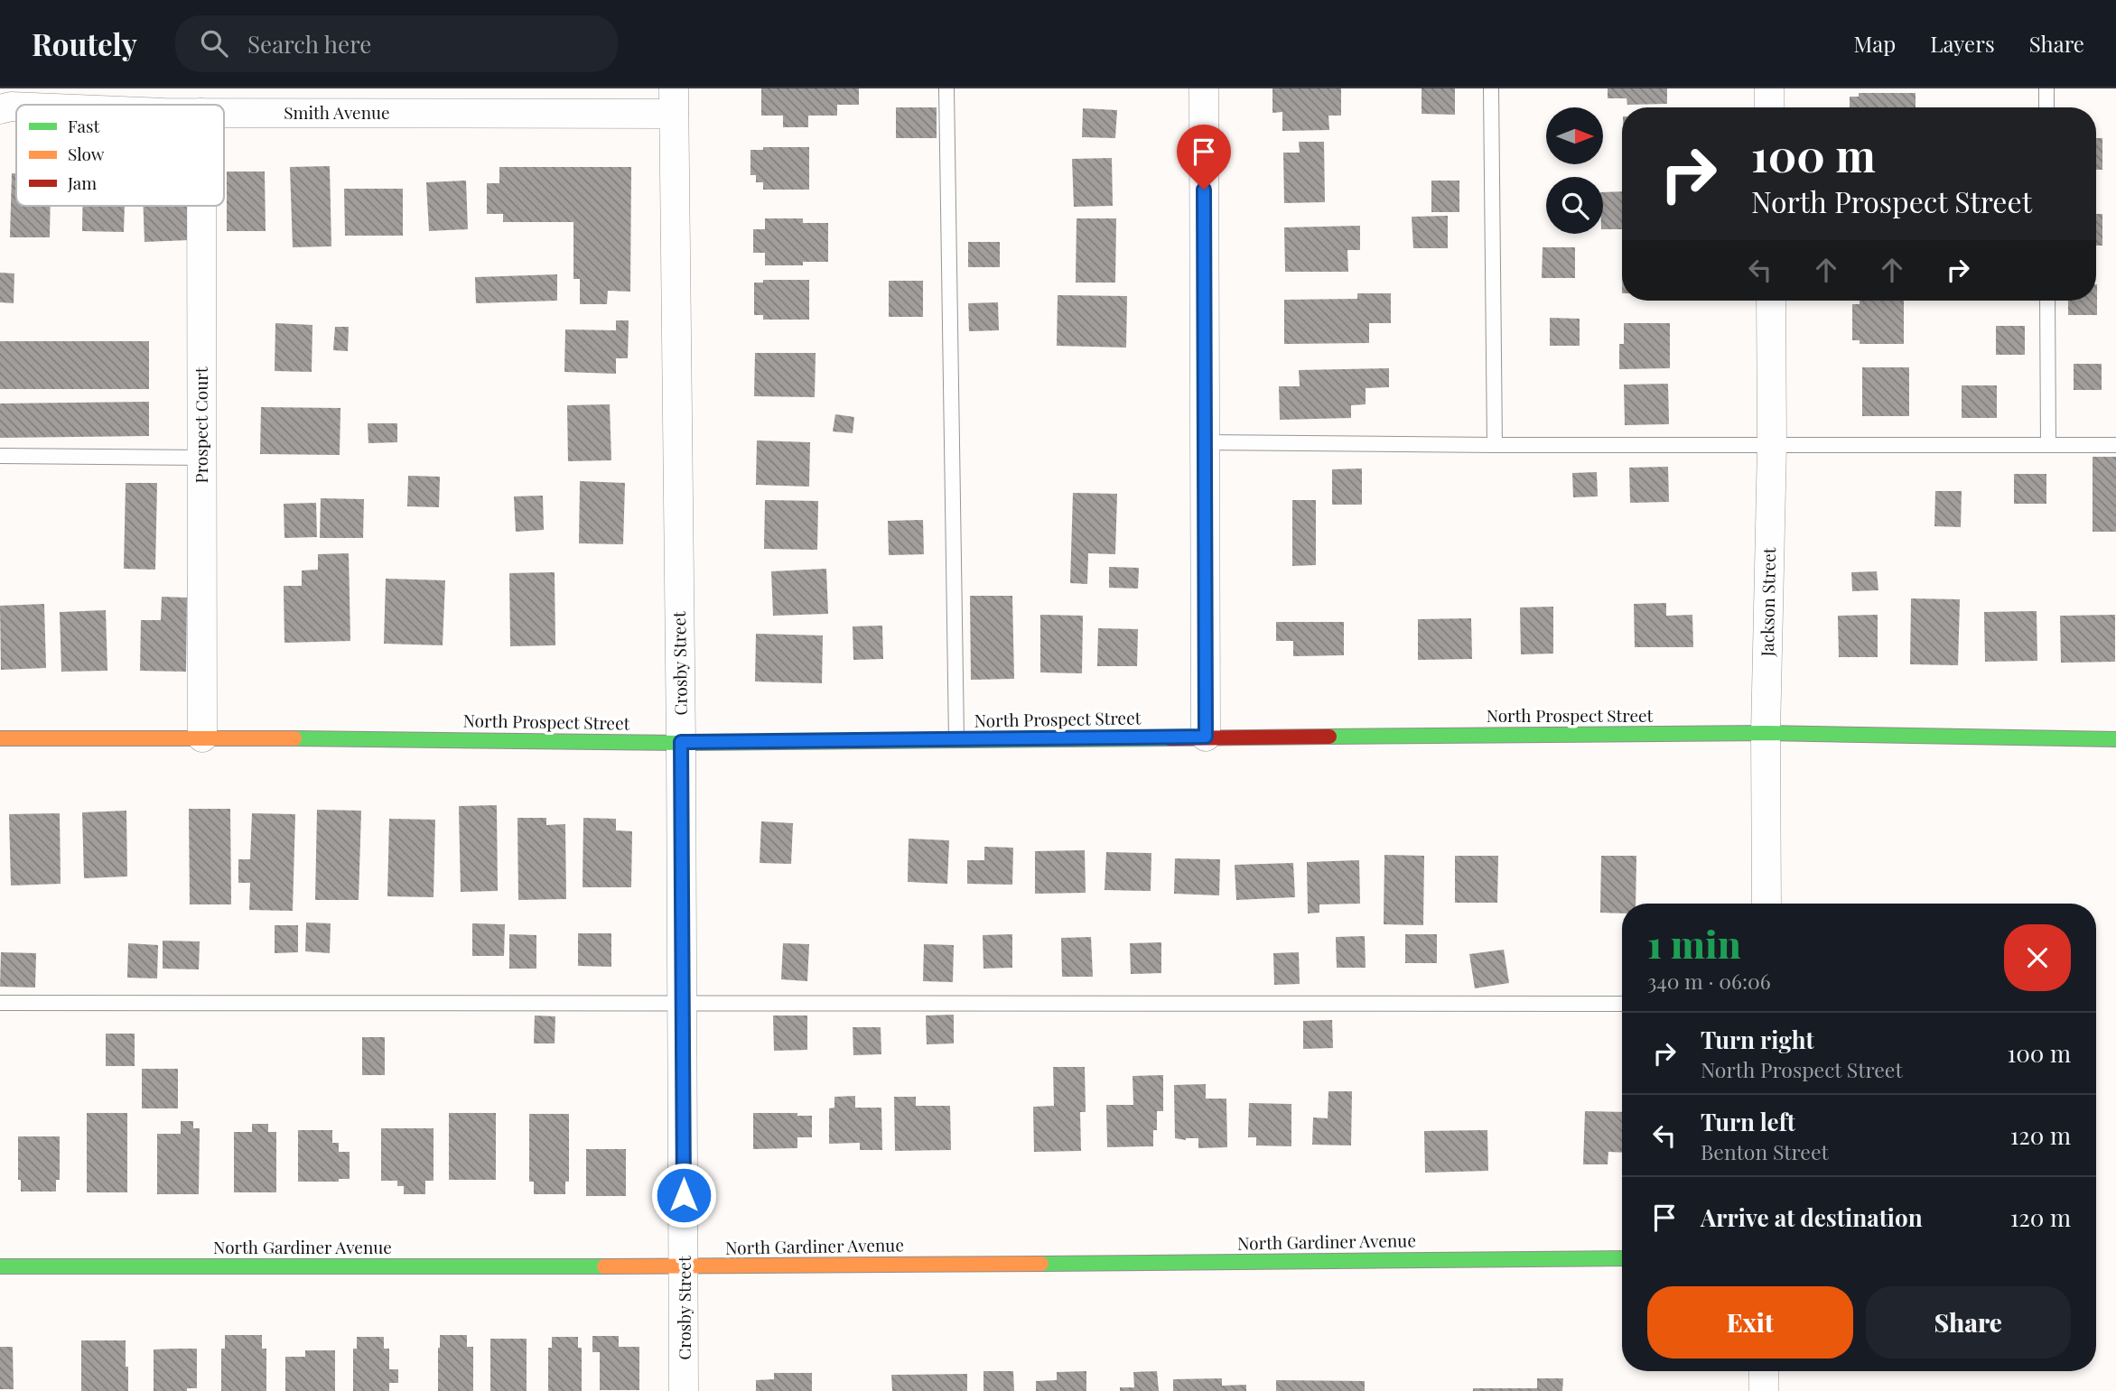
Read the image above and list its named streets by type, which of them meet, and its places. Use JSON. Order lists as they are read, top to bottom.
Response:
{
  "streets": {
    "street": [
      "Smith Avenue",
      "Prospect Court",
      "Jackson Street",
      "Crosby Street",
      "North Prospect Street",
      "North Gardiner Avenue"
    ]
  },
  "crossings": [
    ["Smith Avenue", "Crosby Street"],
    ["Prospect Court", "North Prospect Street"],
    ["Jackson Street", "North Prospect Street"],
    ["Crosby Street", "North Prospect Street"],
    ["Crosby Street", "North Gardiner Avenue"]
  ],
  "legend": ["Fast", "Slow", "Jam"],
  "north": "right",
  "page": {
    "header": "Routely",
    "search": "Search here",
    "nav": ["Map", "Layers", "Share"],
    "turn": ["100 m", "North Prospect Street"],
    "heading": ["1 min", "340 m · 06:06"],
    "list": [
      {
        "name": "Turn right",
        "note": "North Prospect Street",
        "value": "100 m"
      },
      {
        "name": "Turn left",
        "note": "Benton Street",
        "value": "120 m"
      },
      {
        "name": "Arrive at destination",
        "value": "120 m"
      }
    ],
    "buttons": ["Exit", "Share"]
  }
}
